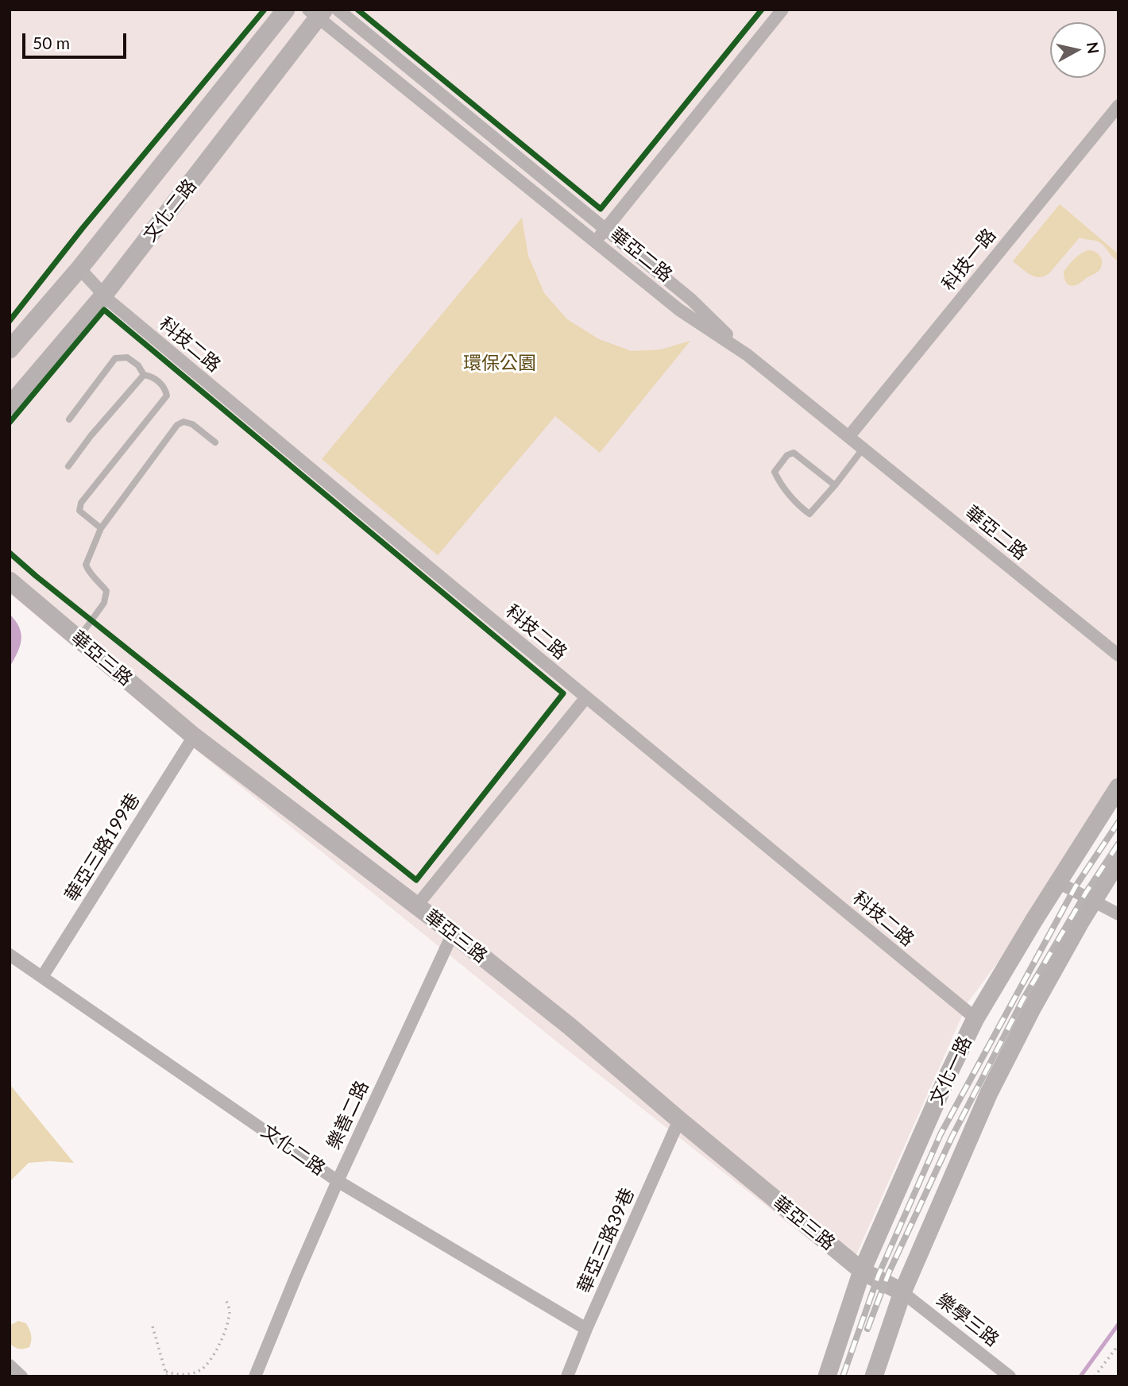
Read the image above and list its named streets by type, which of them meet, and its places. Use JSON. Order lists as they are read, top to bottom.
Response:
{
  "streets": {
    "street": [
      "文化二路",
      "華亞二路",
      "科技一路",
      "科技二路",
      "華亞三路",
      "華亞三路199巷",
      "文化一路",
      "樂善二路",
      "華亞三路39巷",
      "樂學三路"
    ]
  },
  "crossings": [
    ["文化二路", "華亞二路"],
    ["文化二路", "科技二路"],
    ["文化二路", "華亞三路199巷"],
    ["文化二路", "樂善二路"],
    ["文化二路", "華亞三路39巷"],
    ["華亞二路", "科技一路"],
    ["科技二路", "文化一路"],
    ["華亞三路", "華亞三路199巷"],
    ["華亞三路", "文化一路"],
    ["華亞三路", "樂善二路"],
    ["華亞三路", "華亞三路39巷"],
    ["華亞三路", "樂學三路"]
  ],
  "parks": ["環保公園"],
  "scale_bar": "50 m",
  "north": "right"
}
